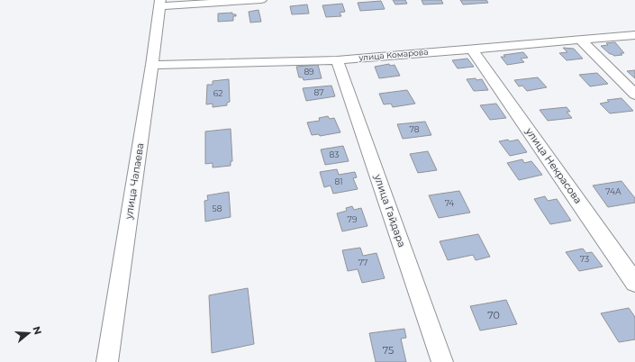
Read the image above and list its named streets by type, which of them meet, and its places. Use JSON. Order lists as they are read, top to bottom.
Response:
{
  "streets": {
    "street": [
      "улица Комарова",
      "улица Некрасова",
      "улица Чапаева",
      "улица Гайдара"
    ]
  },
  "crossings": [
    ["улица Комарова", "улица Некрасова"],
    ["улица Комарова", "улица Чапаева"],
    ["улица Комарова", "улица Гайдара"]
  ],
  "house_numbers": [
    "89",
    "87",
    "62",
    "78",
    "83",
    "81",
    "74А",
    "74",
    "58",
    "79",
    "73",
    "77",
    "70",
    "75"
  ],
  "north": "right"
}
